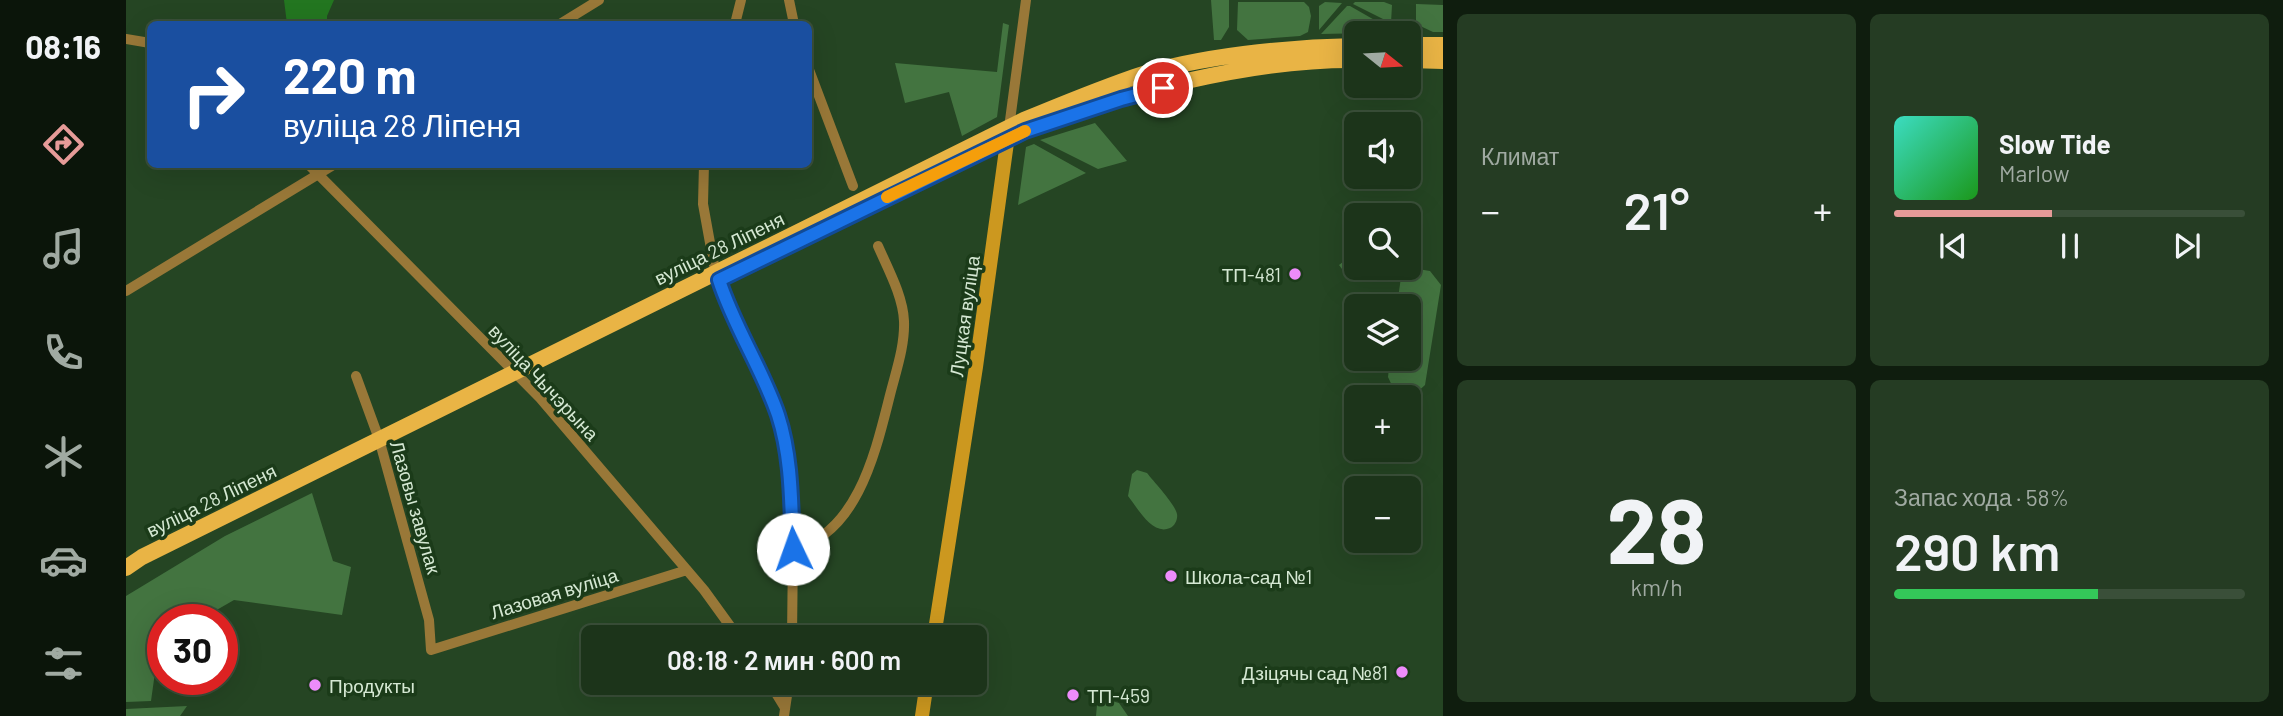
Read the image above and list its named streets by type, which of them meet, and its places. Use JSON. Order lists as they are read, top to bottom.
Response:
{
  "streets": {
    "main road": ["вуліца 28 Ліпеня", "Луцкая вуліца"],
    "street": ["вуліца Чычэрына", "Лазовы завулак", "Лазовая вуліца"]
  },
  "crossings": [
    ["вуліца 28 Ліпеня", "Луцкая вуліца"],
    ["вуліца 28 Ліпеня", "вуліца Чычэрына"],
    ["вуліца 28 Ліпеня", "Лазовы завулак"],
    ["вуліца Чычэрына", "Лазовая вуліца"],
    ["Лазовы завулак", "Лазовая вуліца"]
  ],
  "places": [
    "ТП-481",
    "Школа-сад №1",
    "Дзіцячы сад №81",
    "Продукты",
    "ТП-459"
  ],
  "north": "right",
  "page": {
    "tabs": "08:16",
    "tile": [
      "Климат",
      ["28", "km/h"],
      ["Запас хода · 58%", "290 km"]
    ],
    "map_buttons": ["+", "−"],
    "turn": ["220 m", "вуліца 28 Ліпеня"],
    "song": ["Slow Tide", "Marlow"],
    "heat": ["−", "21°", "+"],
    "limit": "30",
    "trip": "08:18 · 2 мин · 600 m"
  }
}
